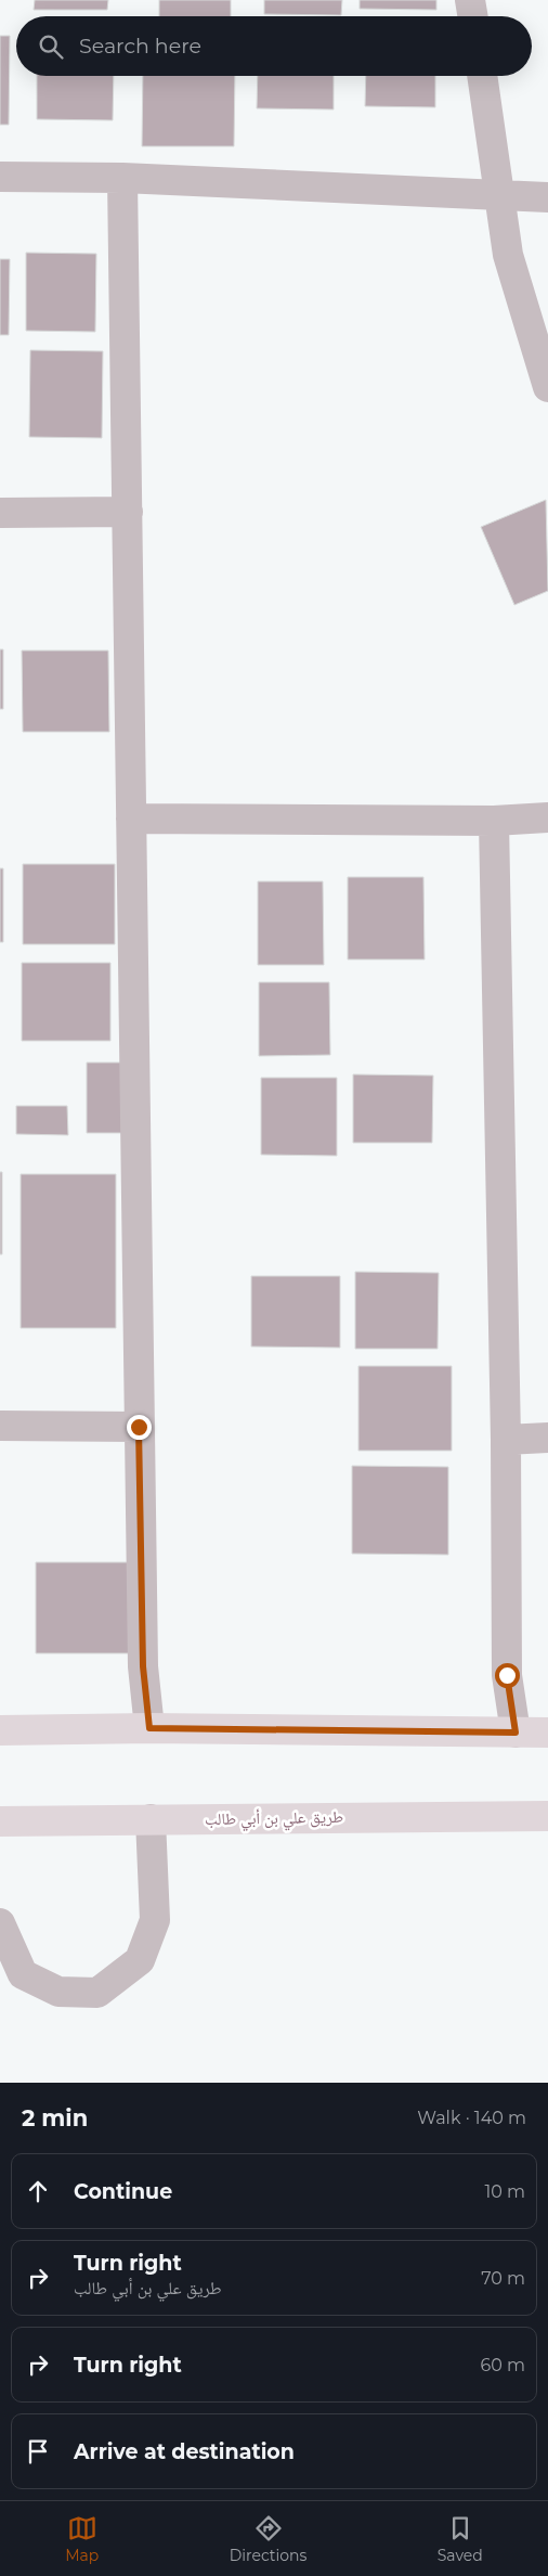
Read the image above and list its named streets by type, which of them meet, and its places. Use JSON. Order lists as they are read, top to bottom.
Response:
{
  "streets": {
    "main road": ["طريق علي بن أبي طالب"]
  },
  "page": {
    "search": "Search here",
    "heading": ["2 min", "Walk · 140 m"],
    "list": [
      ["Continue", "10 m"],
      ["Turn right", "طريق علي بن أبي طالب", "70 m"],
      ["Turn right", "60 m"],
      "Arrive at destination"
    ],
    "nav": ["Map", "Directions", "Saved"]
  }
}
